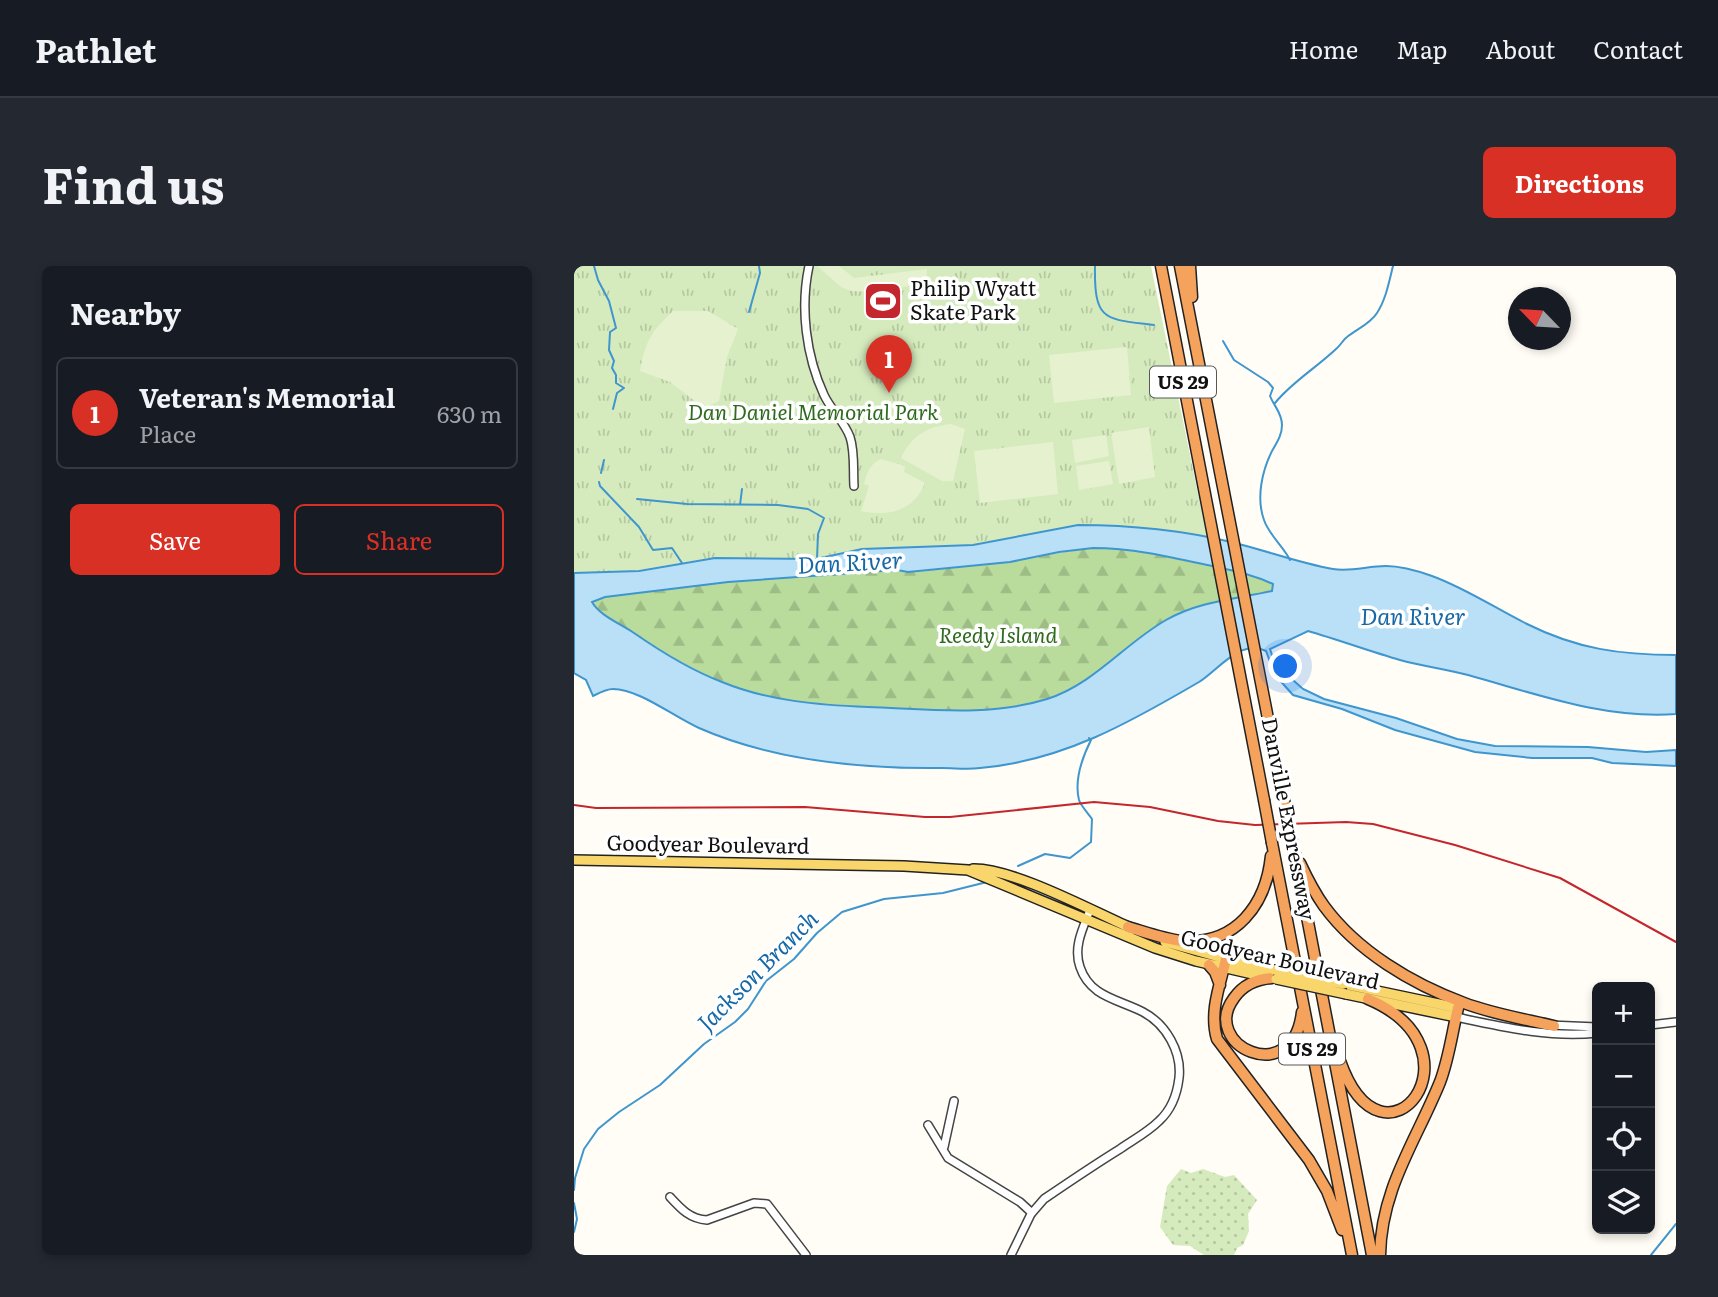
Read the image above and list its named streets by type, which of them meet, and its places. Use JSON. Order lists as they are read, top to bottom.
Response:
{
  "streets": {
    "highway": ["US 29", "Danville Expressway"],
    "main road": ["Goodyear Boulevard"]
  },
  "water": ["Dan River", "Jackson Branch"],
  "parks": ["Dan Daniel Memorial Park", "Reedy Island"],
  "places": {
    "sports": ["Philip Wyatt Skate Park"]
  },
  "north": "top left",
  "page": {
    "header": "Pathlet",
    "nav": [
      "Home",
      "Map",
      "About",
      "Contact"
    ],
    "title": "Find us",
    "buttons": [
      "Directions",
      ["Save", "Share"]
    ],
    "heading": "Nearby",
    "pins": "1",
    "list": [
      {
        "mark": "1",
        "name": "Veteran's Memorial",
        "note": "Place",
        "value": "630 m"
      }
    ],
    "map_buttons": ["+", "−"]
  }
}
